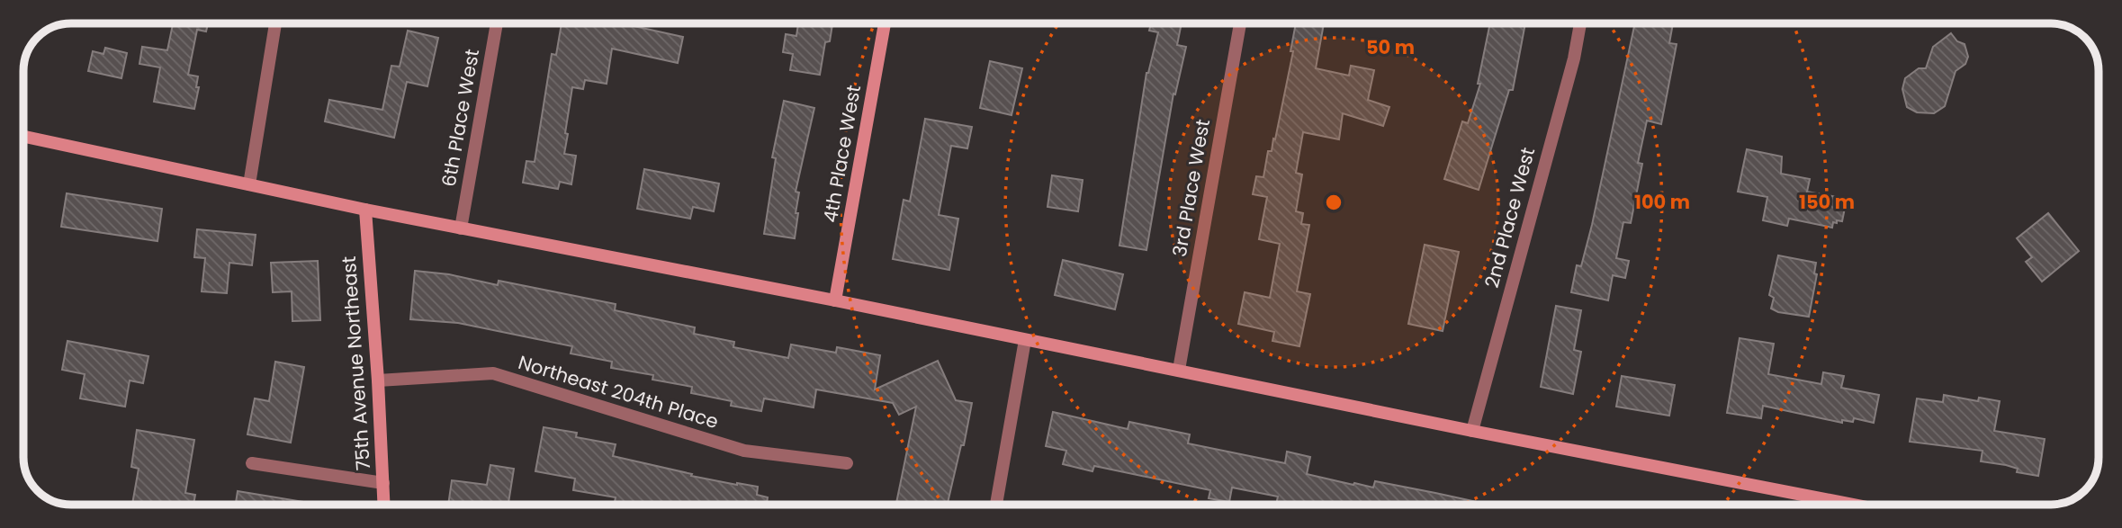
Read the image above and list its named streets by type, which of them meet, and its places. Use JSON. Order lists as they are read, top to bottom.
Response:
{
  "streets": {
    "street": [
      "6th Place West",
      "4th Place West",
      "3rd Place West",
      "2nd Place West",
      "75th Avenue Northeast",
      "Northeast 204th Place"
    ]
  },
  "crossings": [
    ["75th Avenue Northeast", "Northeast 204th Place"]
  ],
  "rings": ["50 m", "100 m", "150 m"]
}
